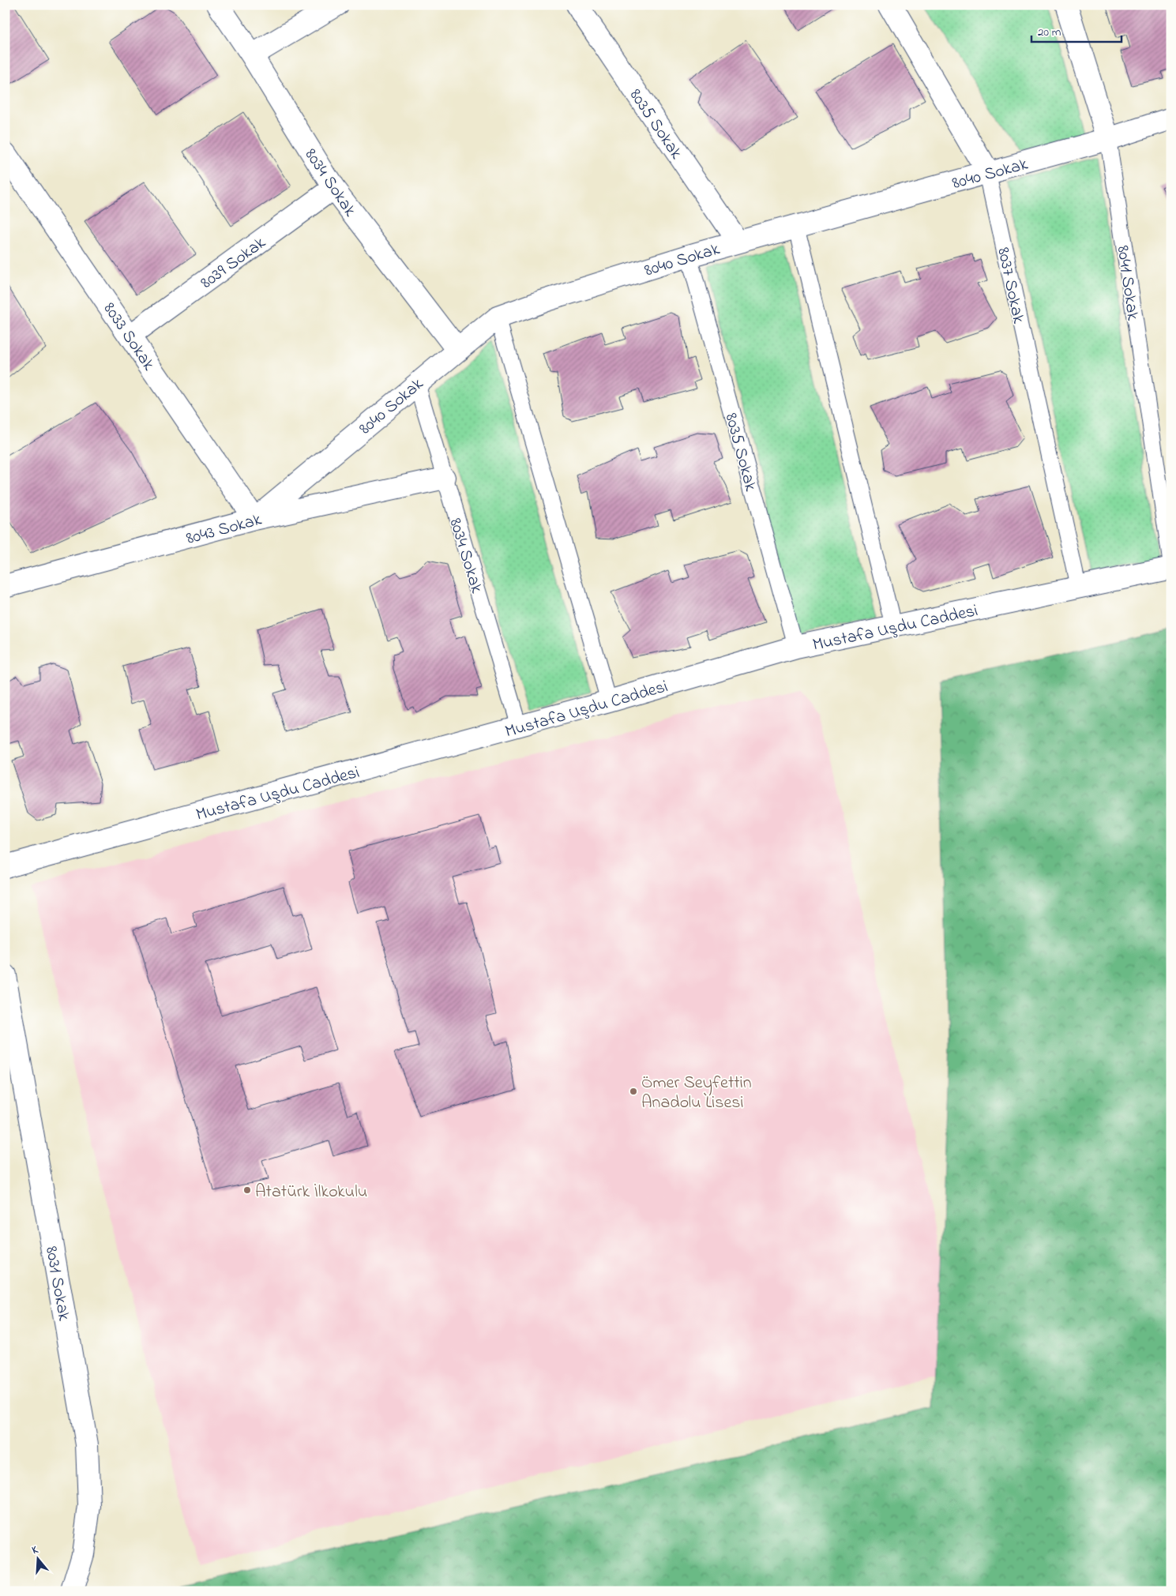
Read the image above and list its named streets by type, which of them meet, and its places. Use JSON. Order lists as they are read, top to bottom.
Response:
{
  "streets": {
    "street": [
      "8035 Sokak",
      "8040 Sokak",
      "8034 Sokak",
      "8039 Sokak",
      "8041 Sokak",
      "8037 Sokak",
      "8033 Sokak",
      "8043 Sokak",
      "Mustafa Uşdu Caddesi",
      "8031 Sokak"
    ]
  },
  "crossings": [
    ["8035 Sokak", "8040 Sokak"],
    ["8035 Sokak", "Mustafa Uşdu Caddesi"],
    ["8040 Sokak", "8034 Sokak"],
    ["8040 Sokak", "8041 Sokak"],
    ["8040 Sokak", "8037 Sokak"],
    ["8040 Sokak", "8033 Sokak"],
    ["8040 Sokak", "8043 Sokak"],
    ["8034 Sokak", "8039 Sokak"],
    ["8034 Sokak", "8043 Sokak"],
    ["8034 Sokak", "Mustafa Uşdu Caddesi"],
    ["8039 Sokak", "8033 Sokak"],
    ["8037 Sokak", "Mustafa Uşdu Caddesi"],
    ["8033 Sokak", "8043 Sokak"]
  ],
  "places": ["Ömer Seyfettin Anadolu Lisesi", "Atatürk İlkokulu"],
  "scale_bar": "20 m",
  "north": "top"
}
